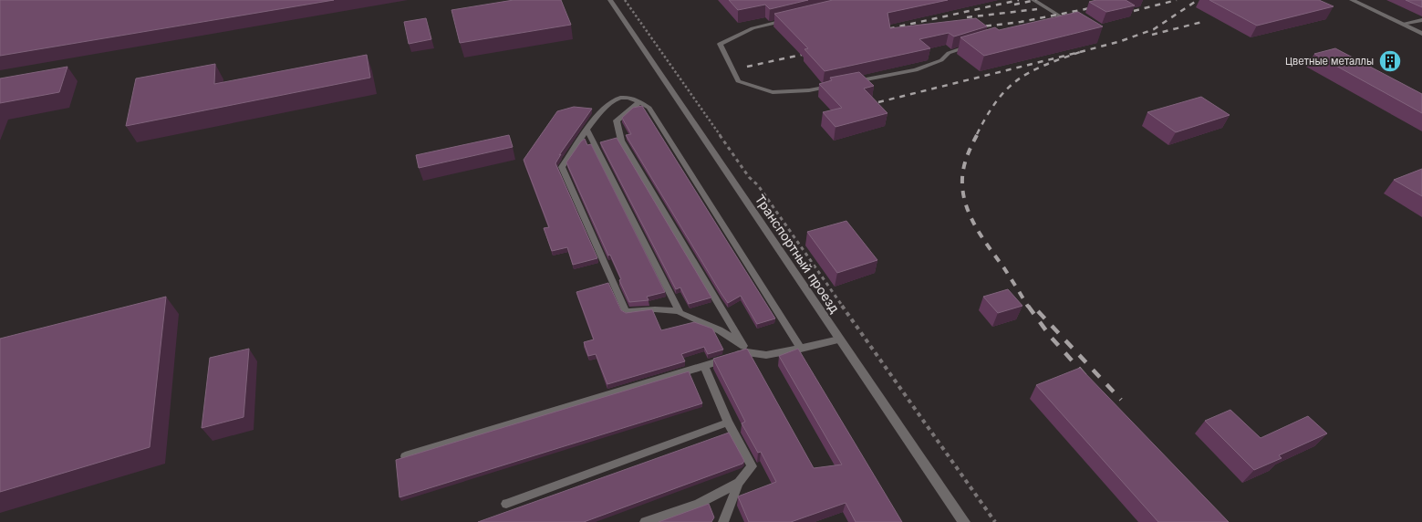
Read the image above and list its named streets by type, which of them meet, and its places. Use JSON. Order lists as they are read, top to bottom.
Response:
{
  "streets": {
    "street": ["Транспортный проезд"]
  },
  "places": {
    "building": ["Цветные металлы"]
  }
}
